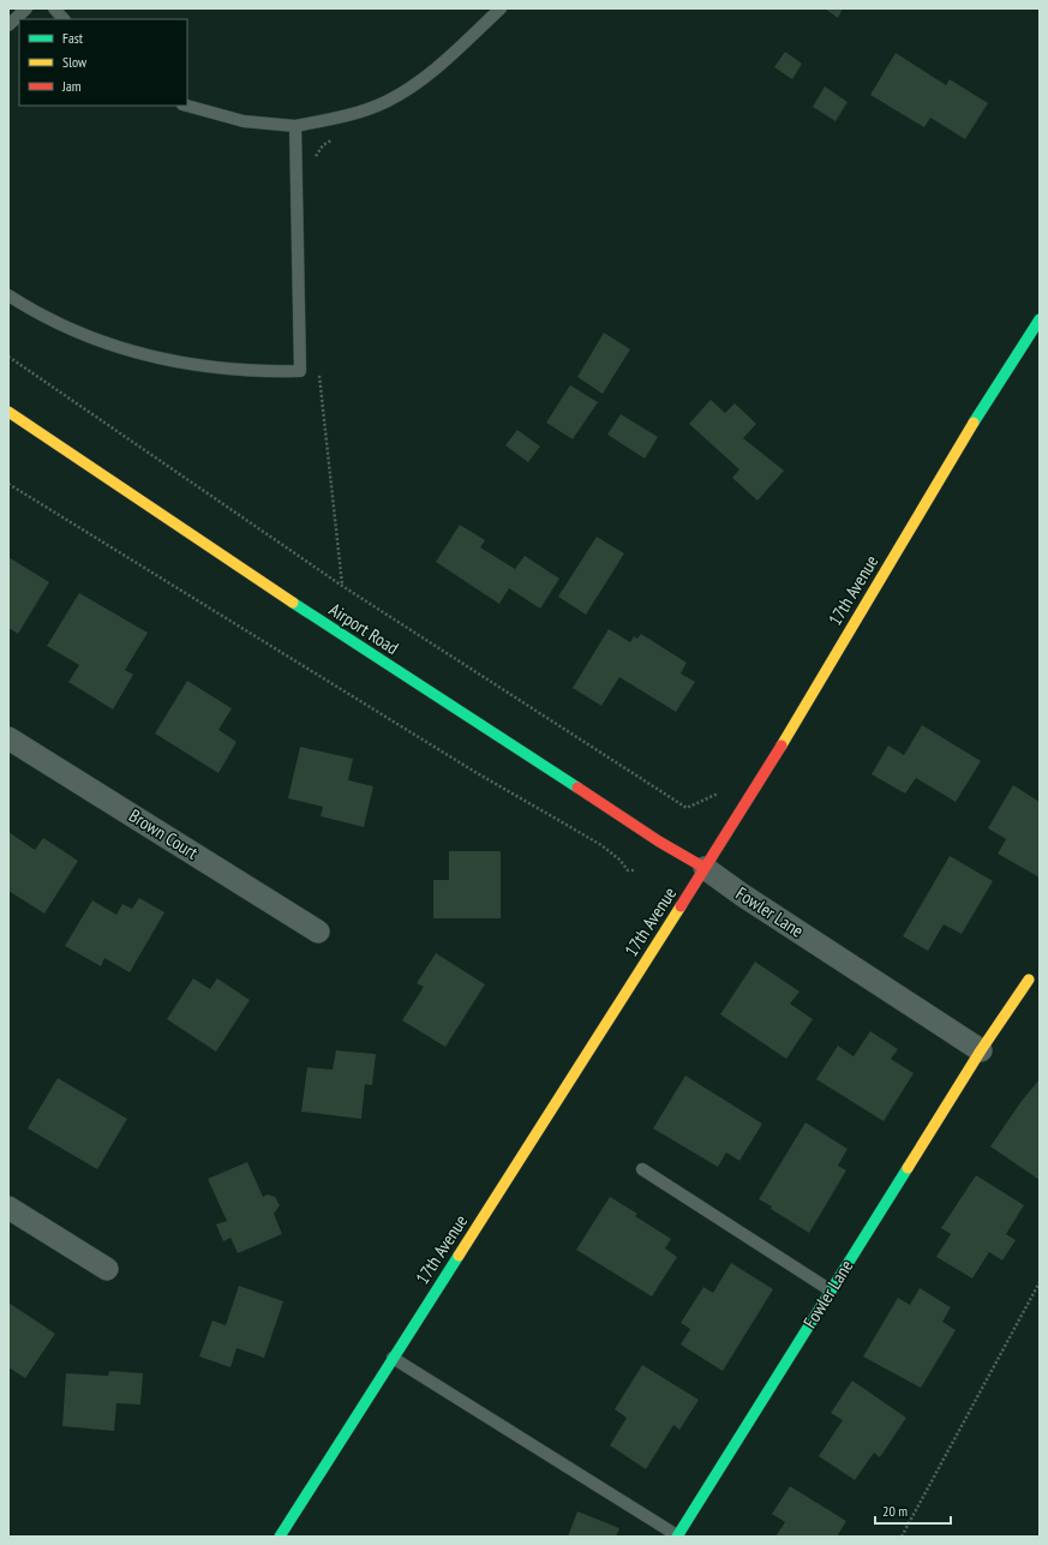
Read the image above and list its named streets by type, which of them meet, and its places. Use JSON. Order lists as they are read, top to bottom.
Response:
{
  "streets": {
    "main road": ["17th Avenue", "Airport Road", "Fowler Lane"],
    "street": ["Brown Court"]
  },
  "crossings": [
    ["17th Avenue", "Airport Road"],
    ["17th Avenue", "Fowler Lane"],
    ["Airport Road", "Fowler Lane"]
  ],
  "legend": ["Fast", "Slow", "Jam"],
  "scale_bar": "20 m"
}
